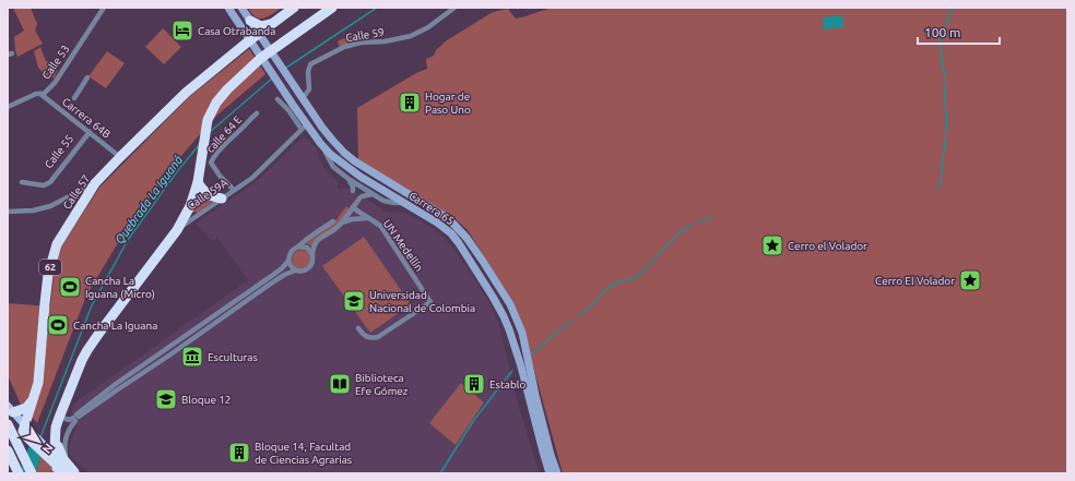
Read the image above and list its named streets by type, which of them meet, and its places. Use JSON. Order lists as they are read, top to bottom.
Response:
{
  "streets": {
    "highway": ["Calle 57", "Calle 59A", "62"],
    "main road": ["Carrera 65"],
    "street": [
      "Calle 59",
      "Calle 53",
      "Carrera 64B",
      "calle 64 E",
      "Calle 55",
      "UN Medellín"
    ]
  },
  "crossings": [
    ["Calle 59", "Carrera 65"],
    ["Calle 53", "Carrera 64B"],
    ["Carrera 64B", "Calle 55"],
    ["Carrera 64B", "Calle 57"],
    ["Calle 57", "Carrera 65"],
    ["Calle 57", "62"],
    ["Calle 59A", "Carrera 65"],
    ["Carrera 65", "62"]
  ],
  "water": ["Quebrada La Iguaná"],
  "places": {
    "hotel": ["Casa Otrabanda"],
    "building": ["Hogar de Paso Uno", "Establo", "Bloque 14, Facultad de Ciencias Agrarias"],
    "place": ["Cerro el Volador", "Cerro El Volador"],
    "sports": ["Cancha La Iguana (Micro)", "Cancha La Iguana"],
    "school or university": ["Universidad Nacional de Colombia", "Bloque 12"],
    "museum": ["Esculturas"],
    "library": ["Biblioteca Efe Gómez"]
  },
  "scale_bar": "100 m",
  "north": "bottom right"
}
